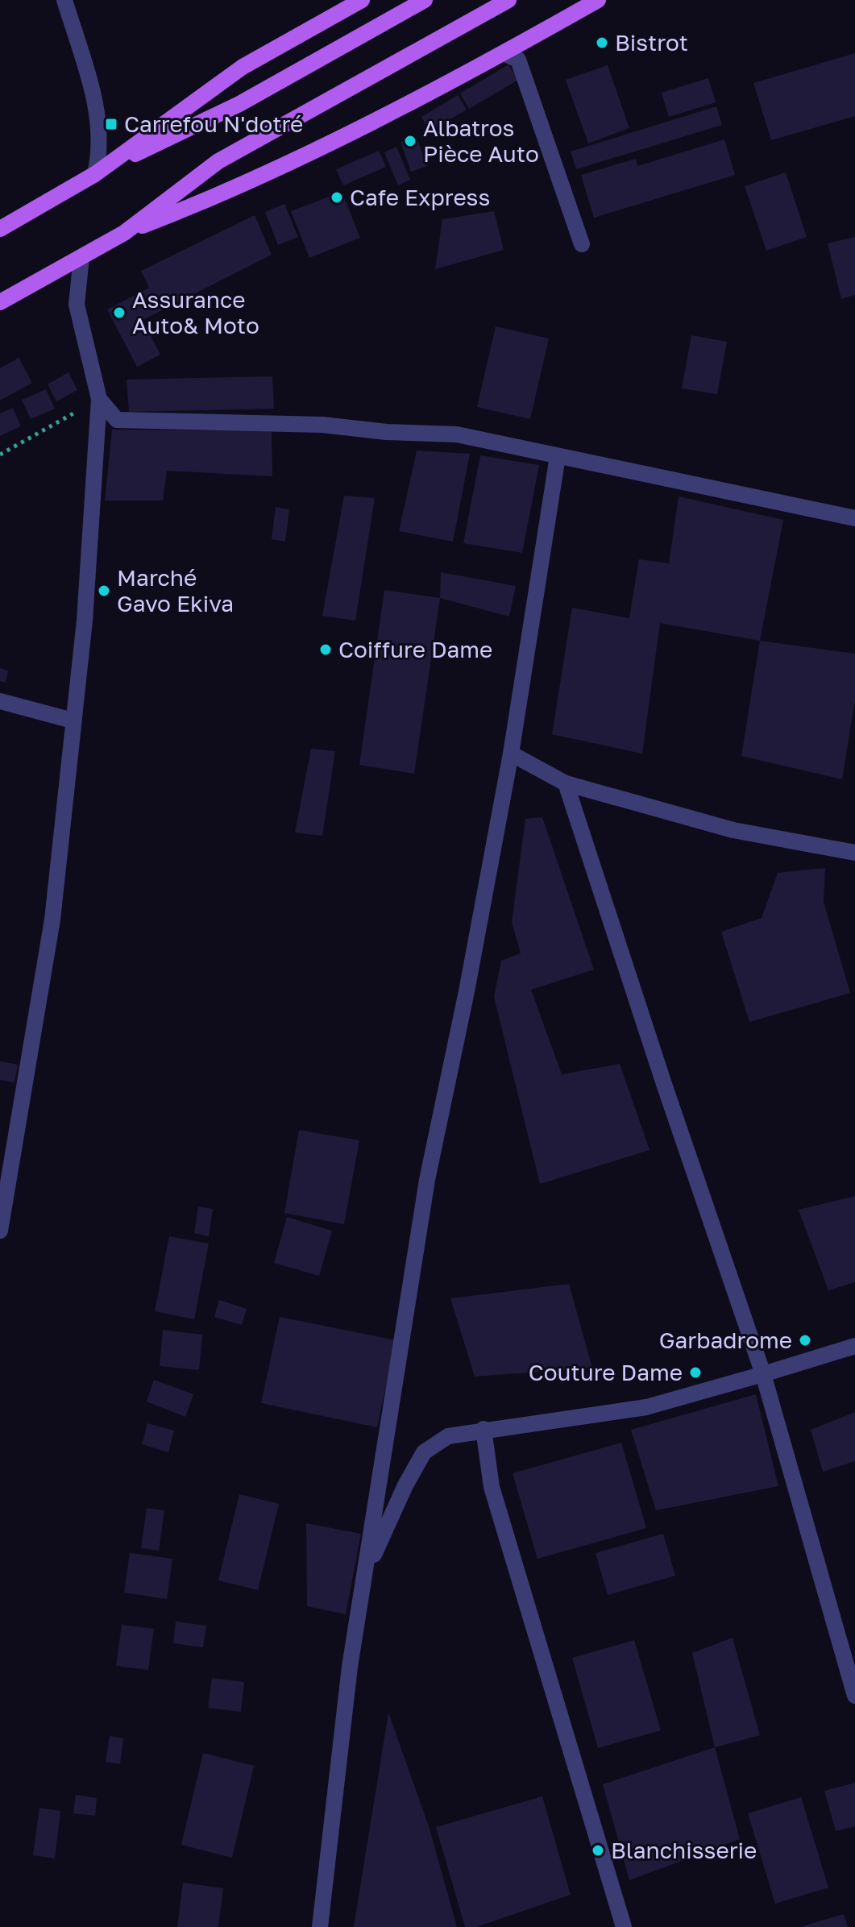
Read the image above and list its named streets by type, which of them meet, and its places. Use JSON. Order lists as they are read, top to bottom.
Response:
{
  "places": {
    "other": [
      "Bistrot",
      "Albatros Pièce Auto",
      "Cafe Express",
      "Assurance Auto& Moto",
      "Marché Gavo Ekiva",
      "Coiffure Dame",
      "Garbadrome",
      "Couture Dame",
      "Blanchisserie"
    ],
    "transit": ["Carrefou N'dotré"]
  }
}
